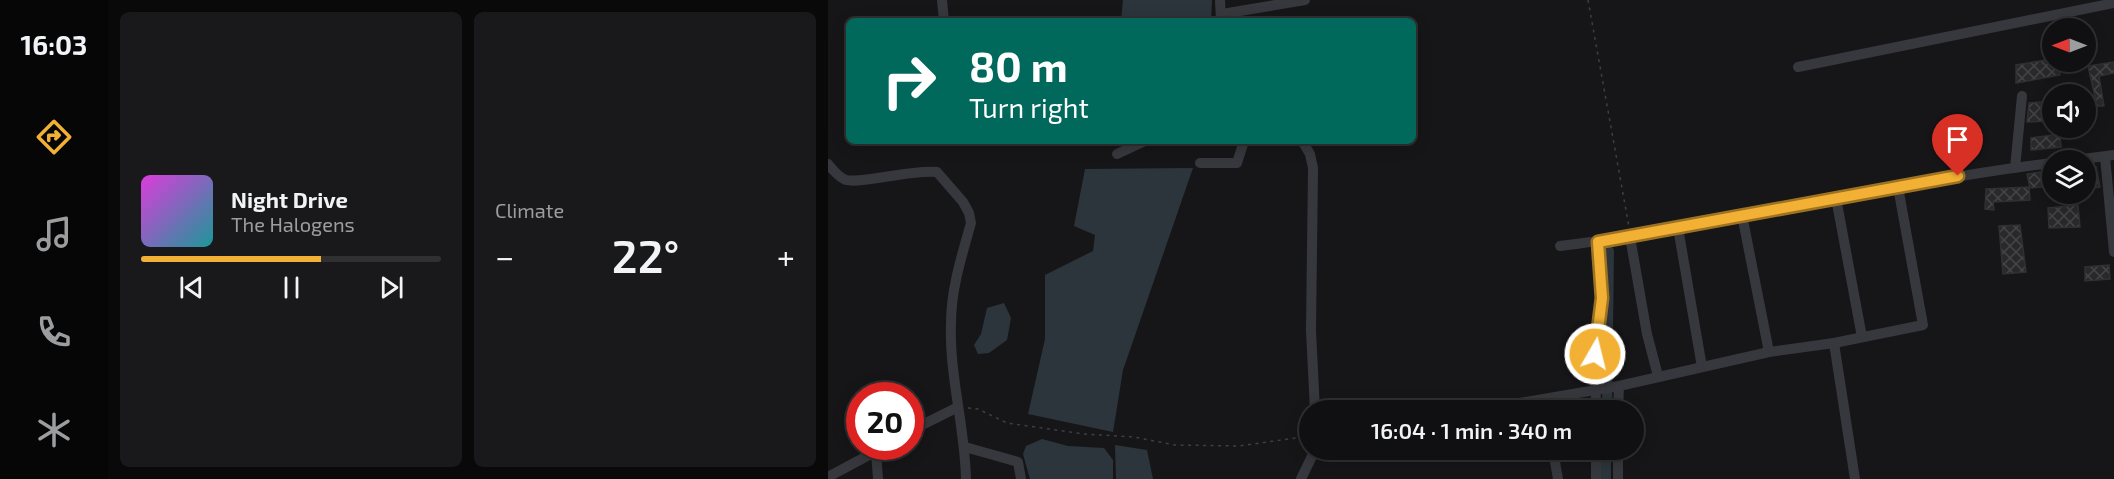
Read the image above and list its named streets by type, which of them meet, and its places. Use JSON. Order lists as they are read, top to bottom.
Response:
{
  "north": "left",
  "page": {
    "tabs": "16:03",
    "tile": "Climate",
    "turn": ["80 m", "Turn right"],
    "song": ["Night Drive", "The Halogens"],
    "heat": ["−", "22°", "+"],
    "limit": "20",
    "trip": "16:04 · 1 min · 340 m"
  }
}
